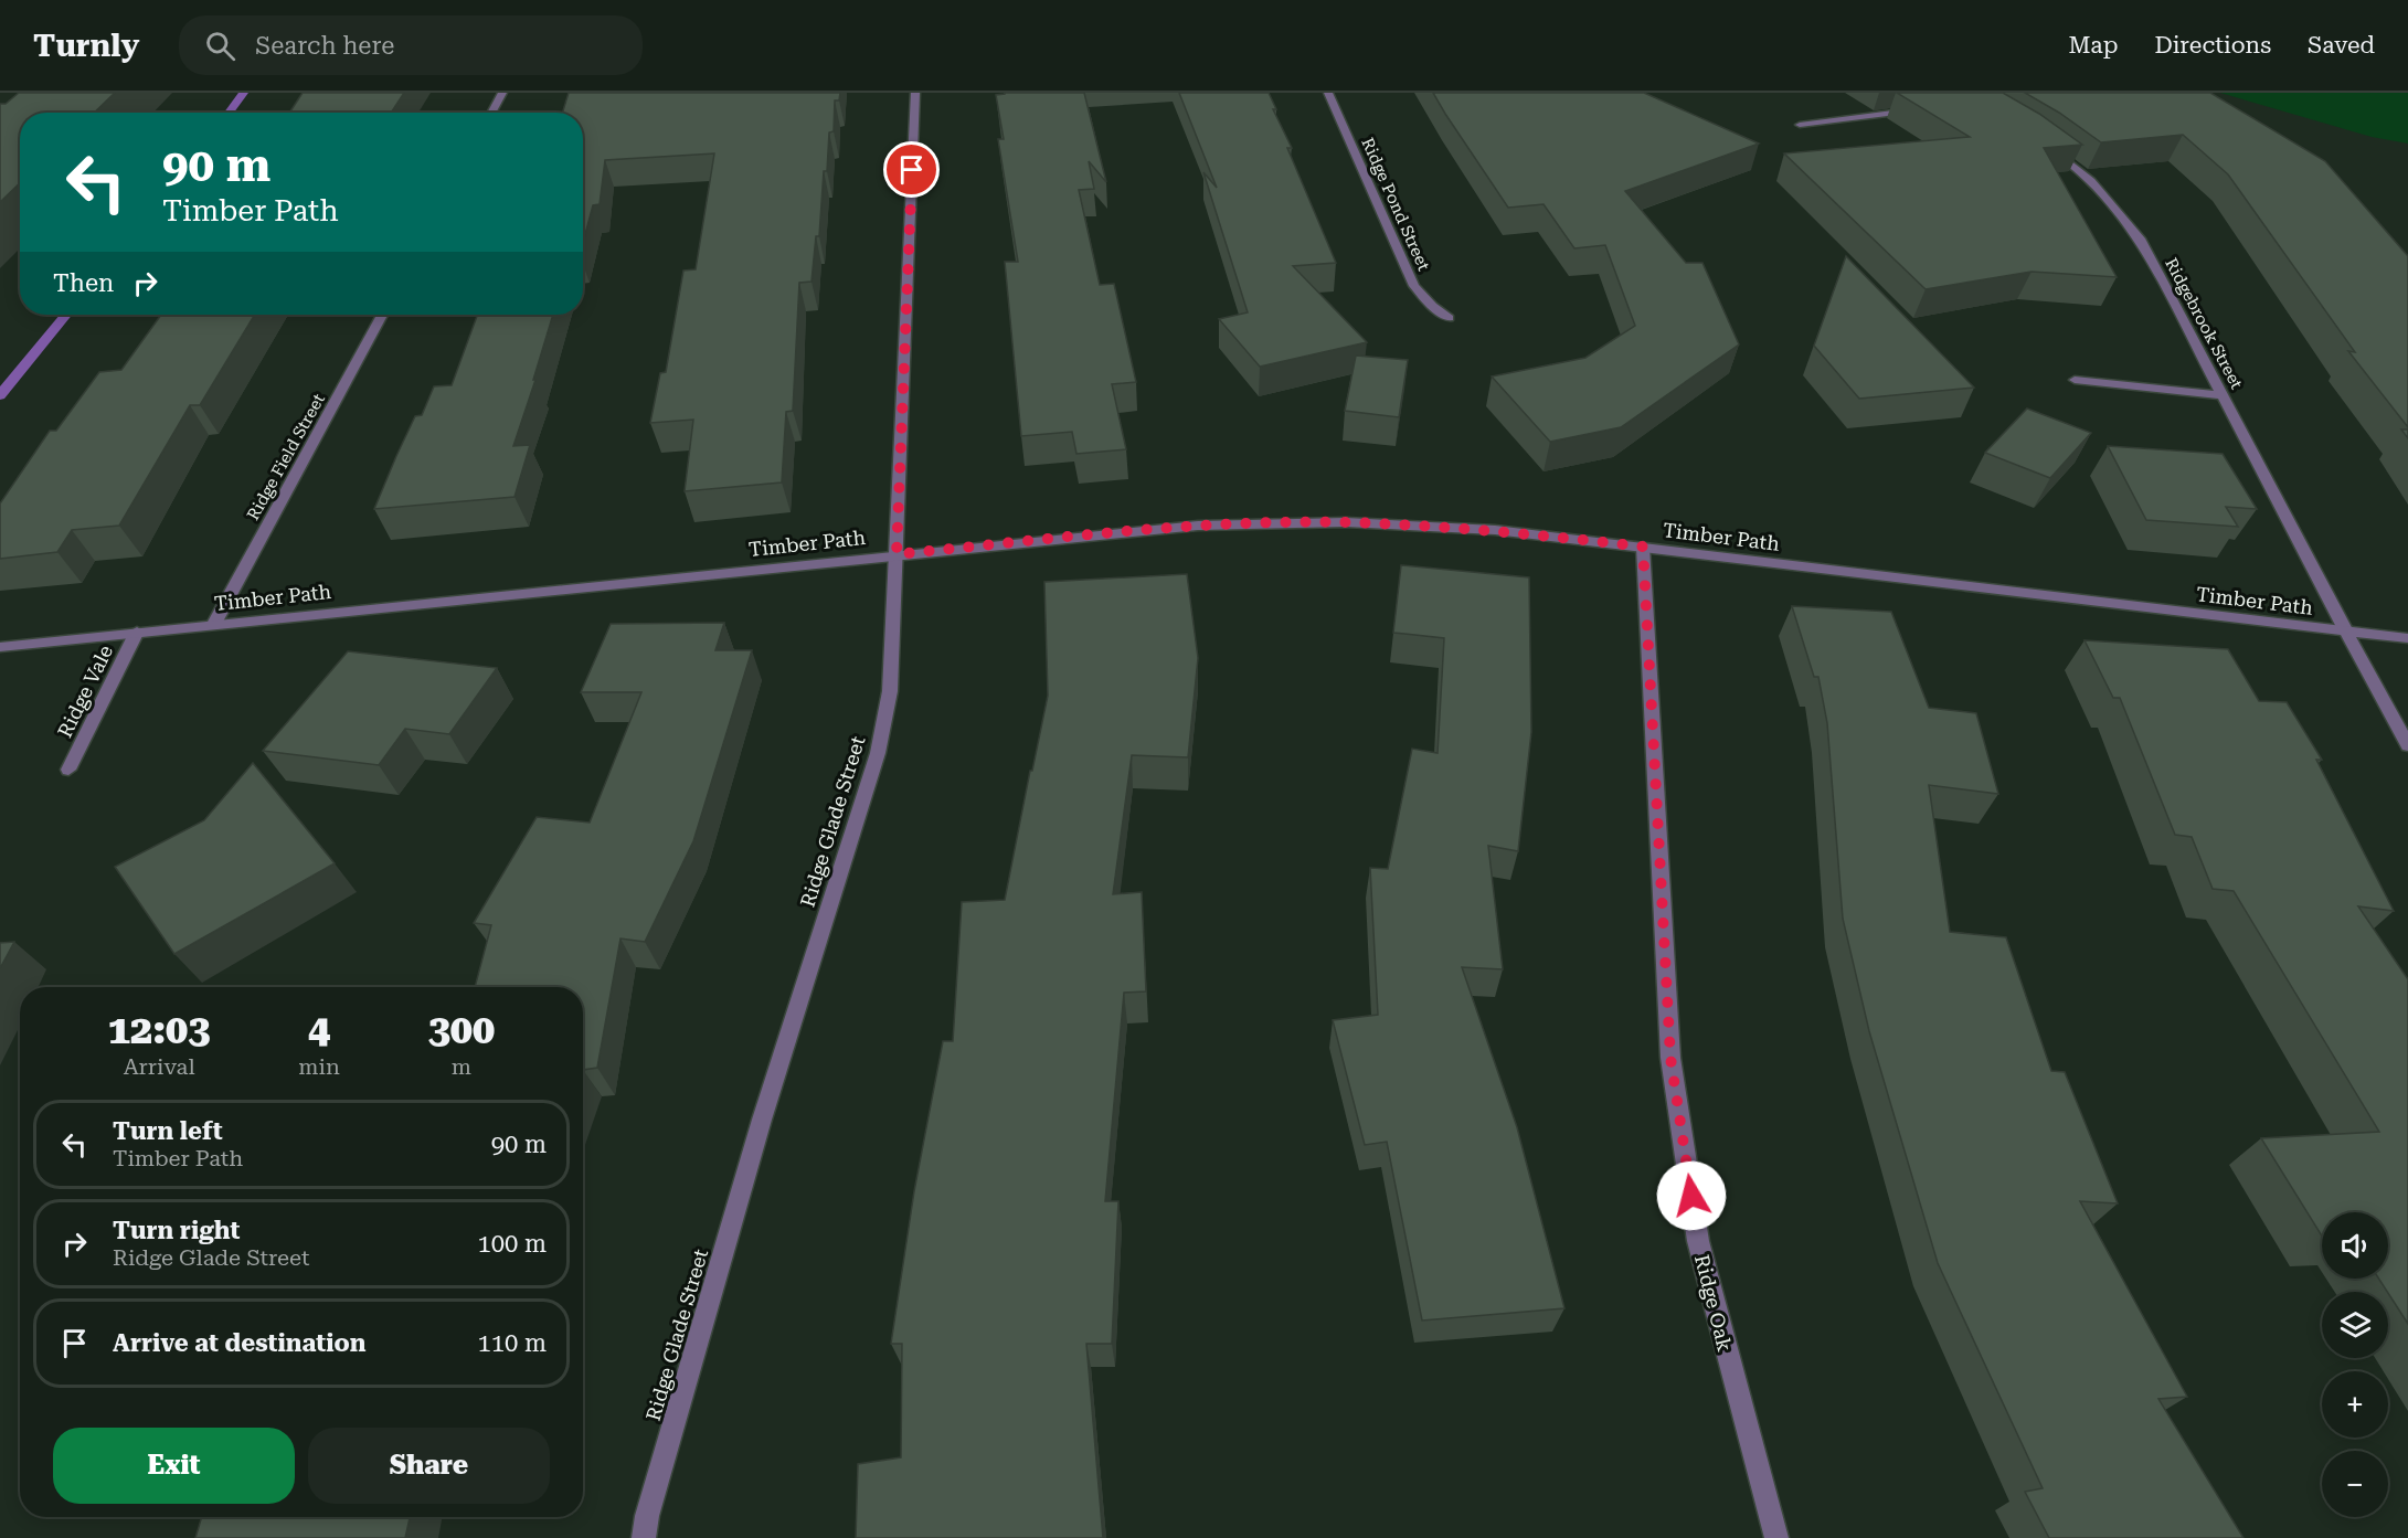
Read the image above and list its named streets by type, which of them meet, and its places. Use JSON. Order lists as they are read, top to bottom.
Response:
{
  "streets": {
    "street": [
      "Ridge Pond Street",
      "Ridgebrook Street",
      "Ridge Field Street",
      "Timber Path",
      "Ridge Vale",
      "Ridge Glade Street",
      "Ridge Oak"
    ]
  },
  "crossings": [
    ["Ridgebrook Street", "Timber Path"],
    ["Ridge Field Street", "Timber Path"],
    ["Timber Path", "Ridge Vale"],
    ["Timber Path", "Ridge Glade Street"],
    ["Timber Path", "Ridge Oak"]
  ],
  "page": {
    "header": "Turnly",
    "search": "Search here",
    "nav": ["Map", "Directions", "Saved"],
    "turn": ["90 m", "Timber Path"],
    "then": "Then",
    "eta": [
      "12:03",
      "Arrival",
      "4",
      "min",
      "300",
      "m"
    ],
    "list": [
      {
        "name": "Turn left",
        "note": "Timber Path",
        "value": "90 m"
      },
      {
        "name": "Turn right",
        "note": "Ridge Glade Street",
        "value": "100 m"
      },
      {
        "name": "Arrive at destination",
        "value": "110 m"
      }
    ],
    "map_buttons": ["+", "−"],
    "buttons": ["Exit", "Share"]
  }
}
